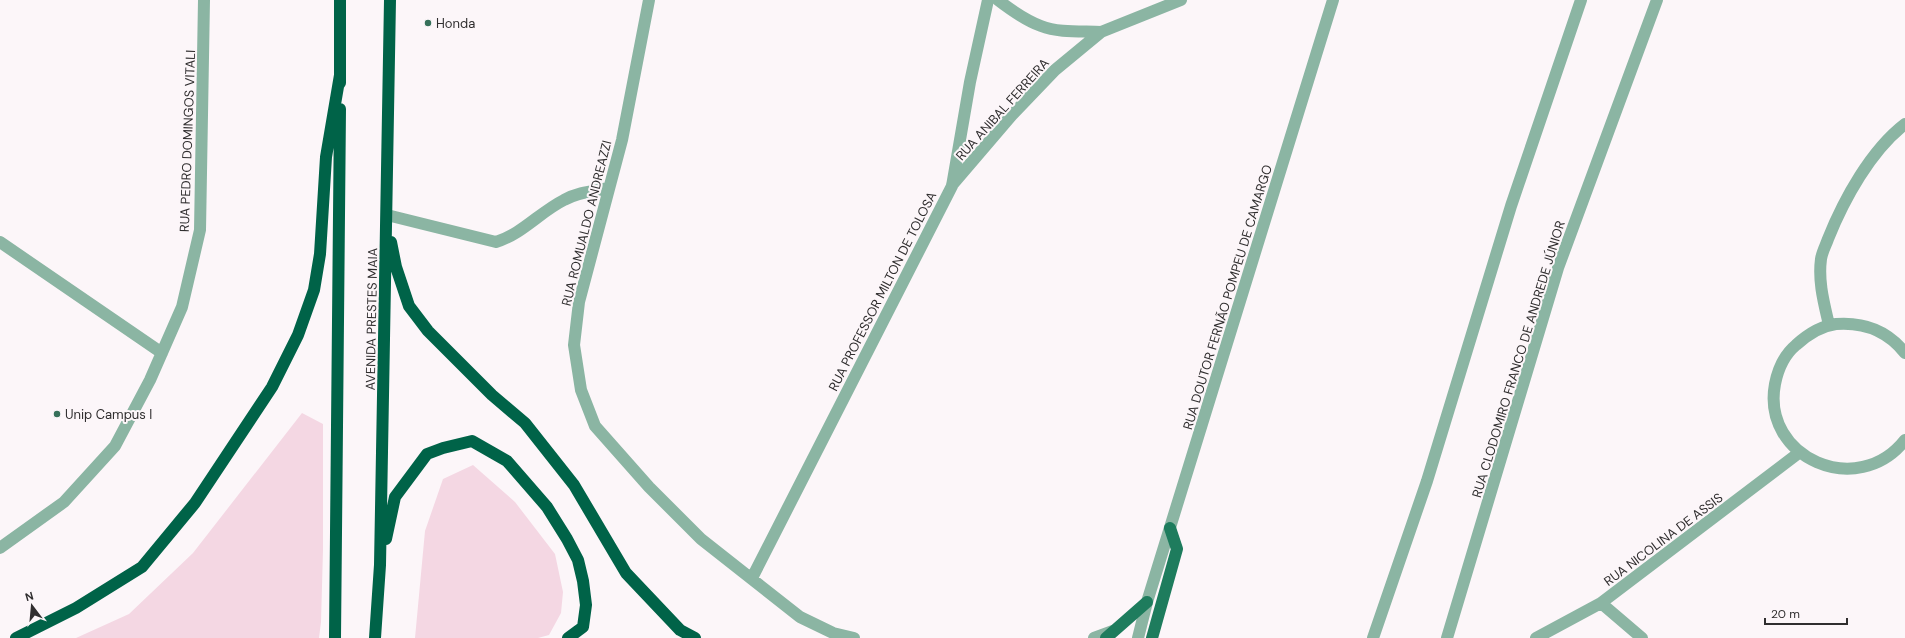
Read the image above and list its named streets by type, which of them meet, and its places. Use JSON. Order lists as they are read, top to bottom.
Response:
{
  "streets": {
    "highway": ["AVENIDA PRESTES MAIA"],
    "street": [
      "RUA ANIBAL FERREIRA",
      "RUA PEDRO DOMINGOS VITALI",
      "RUA ROMUALDO ANDREAZZI",
      "RUA PROFESSOR MILTON DE TOLOSA",
      "RUA DOUTOR FERNÃO POMPEU DE CAMARGO",
      "RUA CLODOMIRO FRANCO DE ANDREDE JÚNIOR",
      "RUA NICOLINA DE ASSIS"
    ]
  },
  "crossings": [
    ["RUA ANIBAL FERREIRA", "RUA PROFESSOR MILTON DE TOLOSA"],
    ["RUA ROMUALDO ANDREAZZI", "RUA PROFESSOR MILTON DE TOLOSA"]
  ],
  "places": ["Honda", "Unip Campus I"],
  "scale_bar": "20 m",
  "north": "top"
}
